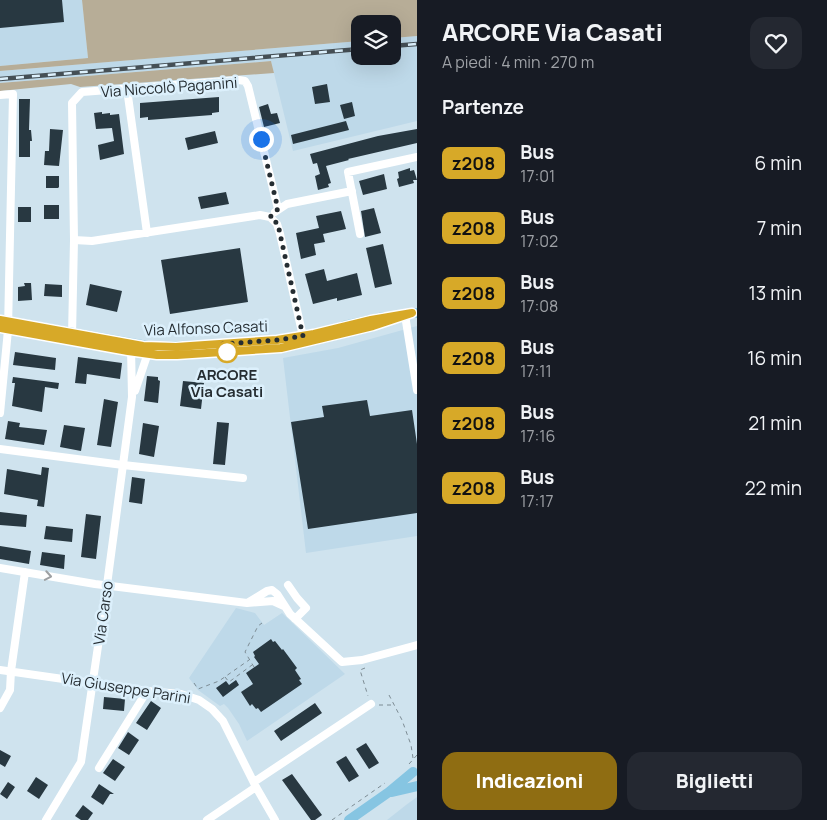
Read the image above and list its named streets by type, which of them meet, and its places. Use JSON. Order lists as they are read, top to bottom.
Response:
{
  "streets": {
    "main road": ["Via Alfonso Casati"],
    "street": ["Via Niccolò Paganini", "Via Carso", "Via Giuseppe Parini"]
  },
  "crossings": [
    ["Via Alfonso Casati", "Via Carso"],
    ["Via Carso", "Via Giuseppe Parini"]
  ],
  "places": ["ARCORE Via Casati"],
  "lines": ["bus line z208"],
  "page": {
    "heading": [
      ["ARCORE Via Casati", "A piedi · 4 min · 270 m"],
      "Partenze"
    ],
    "list": [
      {
        "mark": "z208",
        "name": "Bus",
        "note": "17:01",
        "value": "6 min"
      },
      {
        "mark": "z208",
        "name": "Bus",
        "note": "17:02",
        "value": "7 min"
      },
      {
        "mark": "z208",
        "name": "Bus",
        "note": "17:08",
        "value": "13 min"
      },
      {
        "mark": "z208",
        "name": "Bus",
        "note": "17:11",
        "value": "16 min"
      },
      {
        "mark": "z208",
        "name": "Bus",
        "note": "17:16",
        "value": "21 min"
      },
      {
        "mark": "z208",
        "name": "Bus",
        "note": "17:17",
        "value": "22 min"
      }
    ],
    "buttons": ["Indicazioni", "Biglietti"]
  }
}
